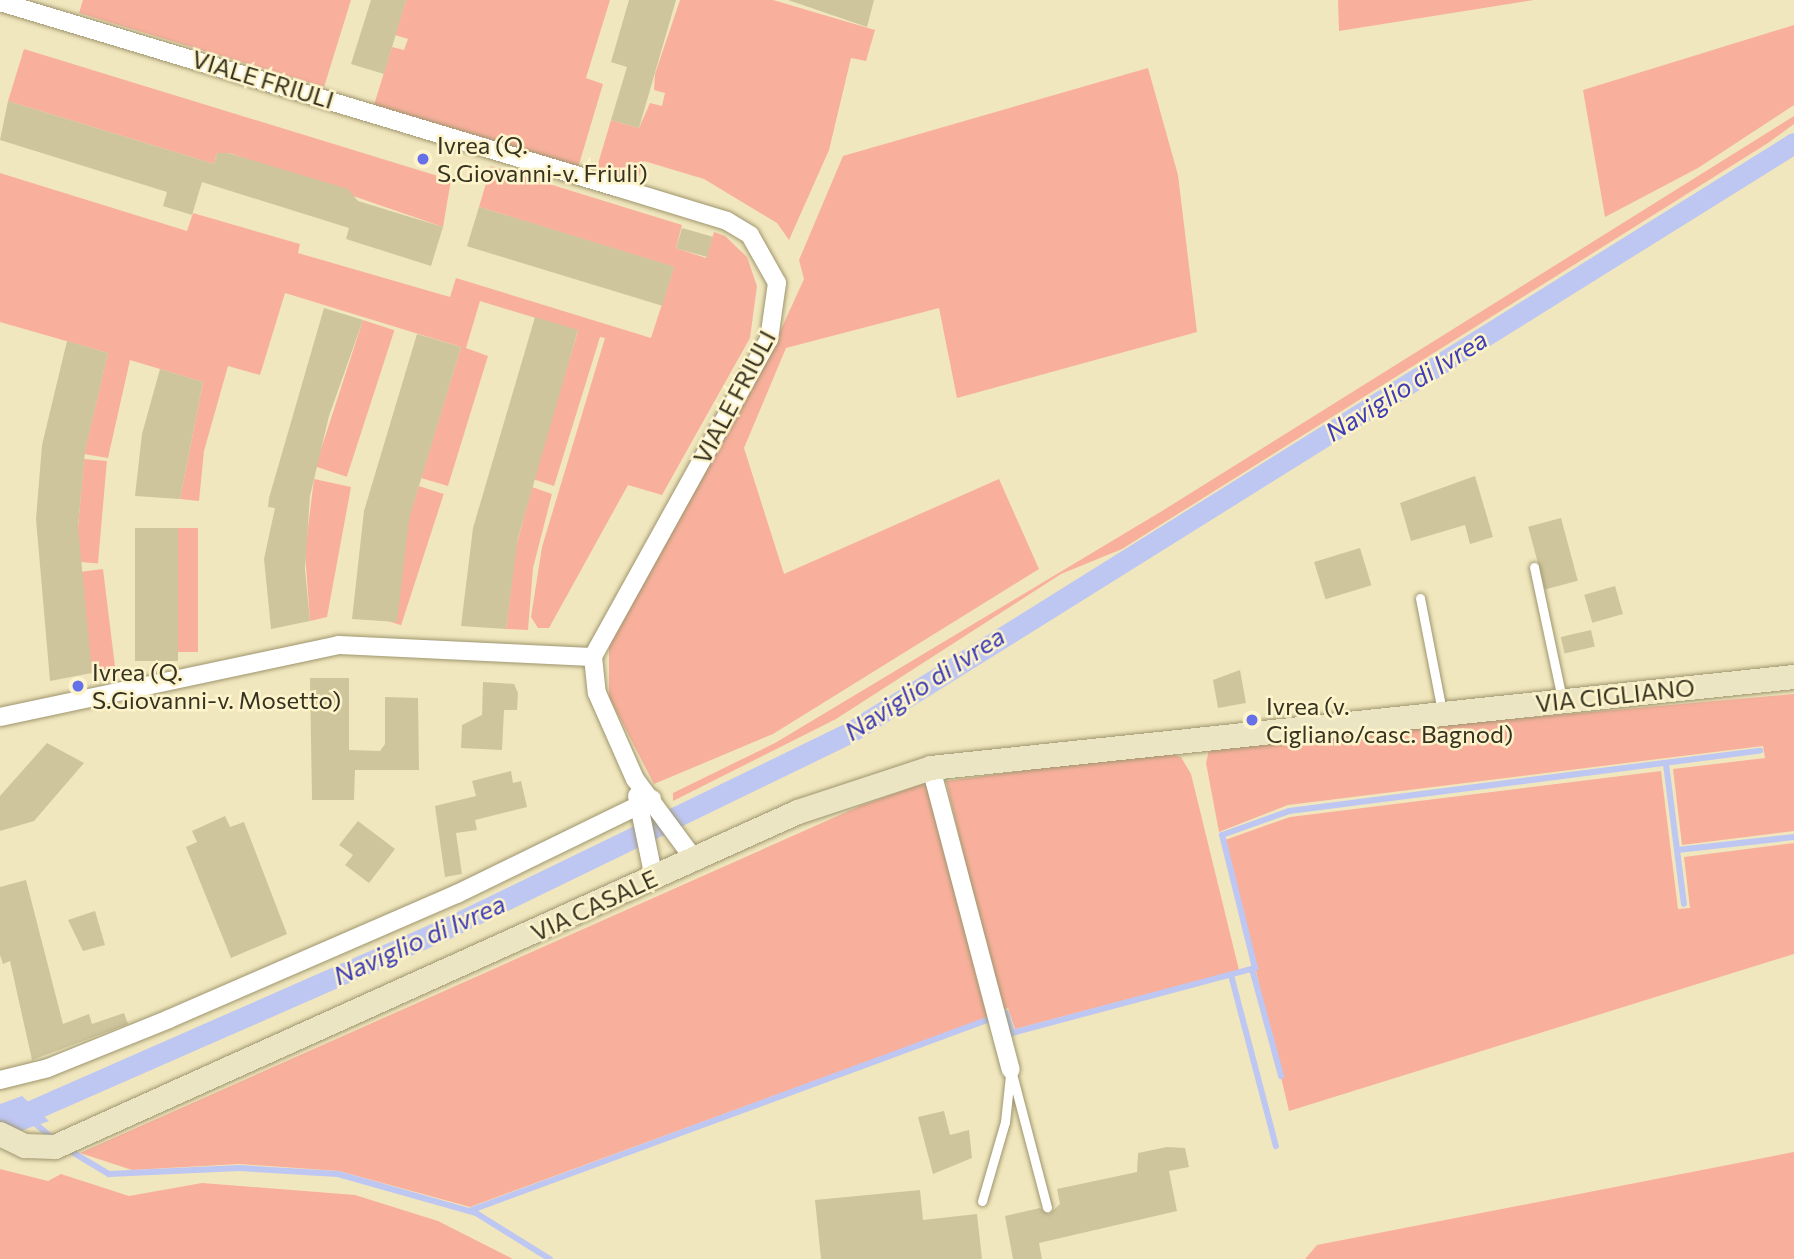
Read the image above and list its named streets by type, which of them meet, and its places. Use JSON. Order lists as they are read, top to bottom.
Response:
{
  "streets": {
    "main road": ["VIA CIGLIANO", "VIA CASALE"],
    "street": ["VIALE FRIULI"]
  },
  "crossings": [
    ["VIA CIGLIANO", "VIA CASALE"]
  ],
  "water": ["Naviglio di Ivrea"],
  "places": ["Ivrea (Q. S.Giovanni-v. Friuli)", "Ivrea (Q. S.Giovanni-v. Mosetto)", "Ivrea (v. Cigliano/casc. Bagnod)"]
}
